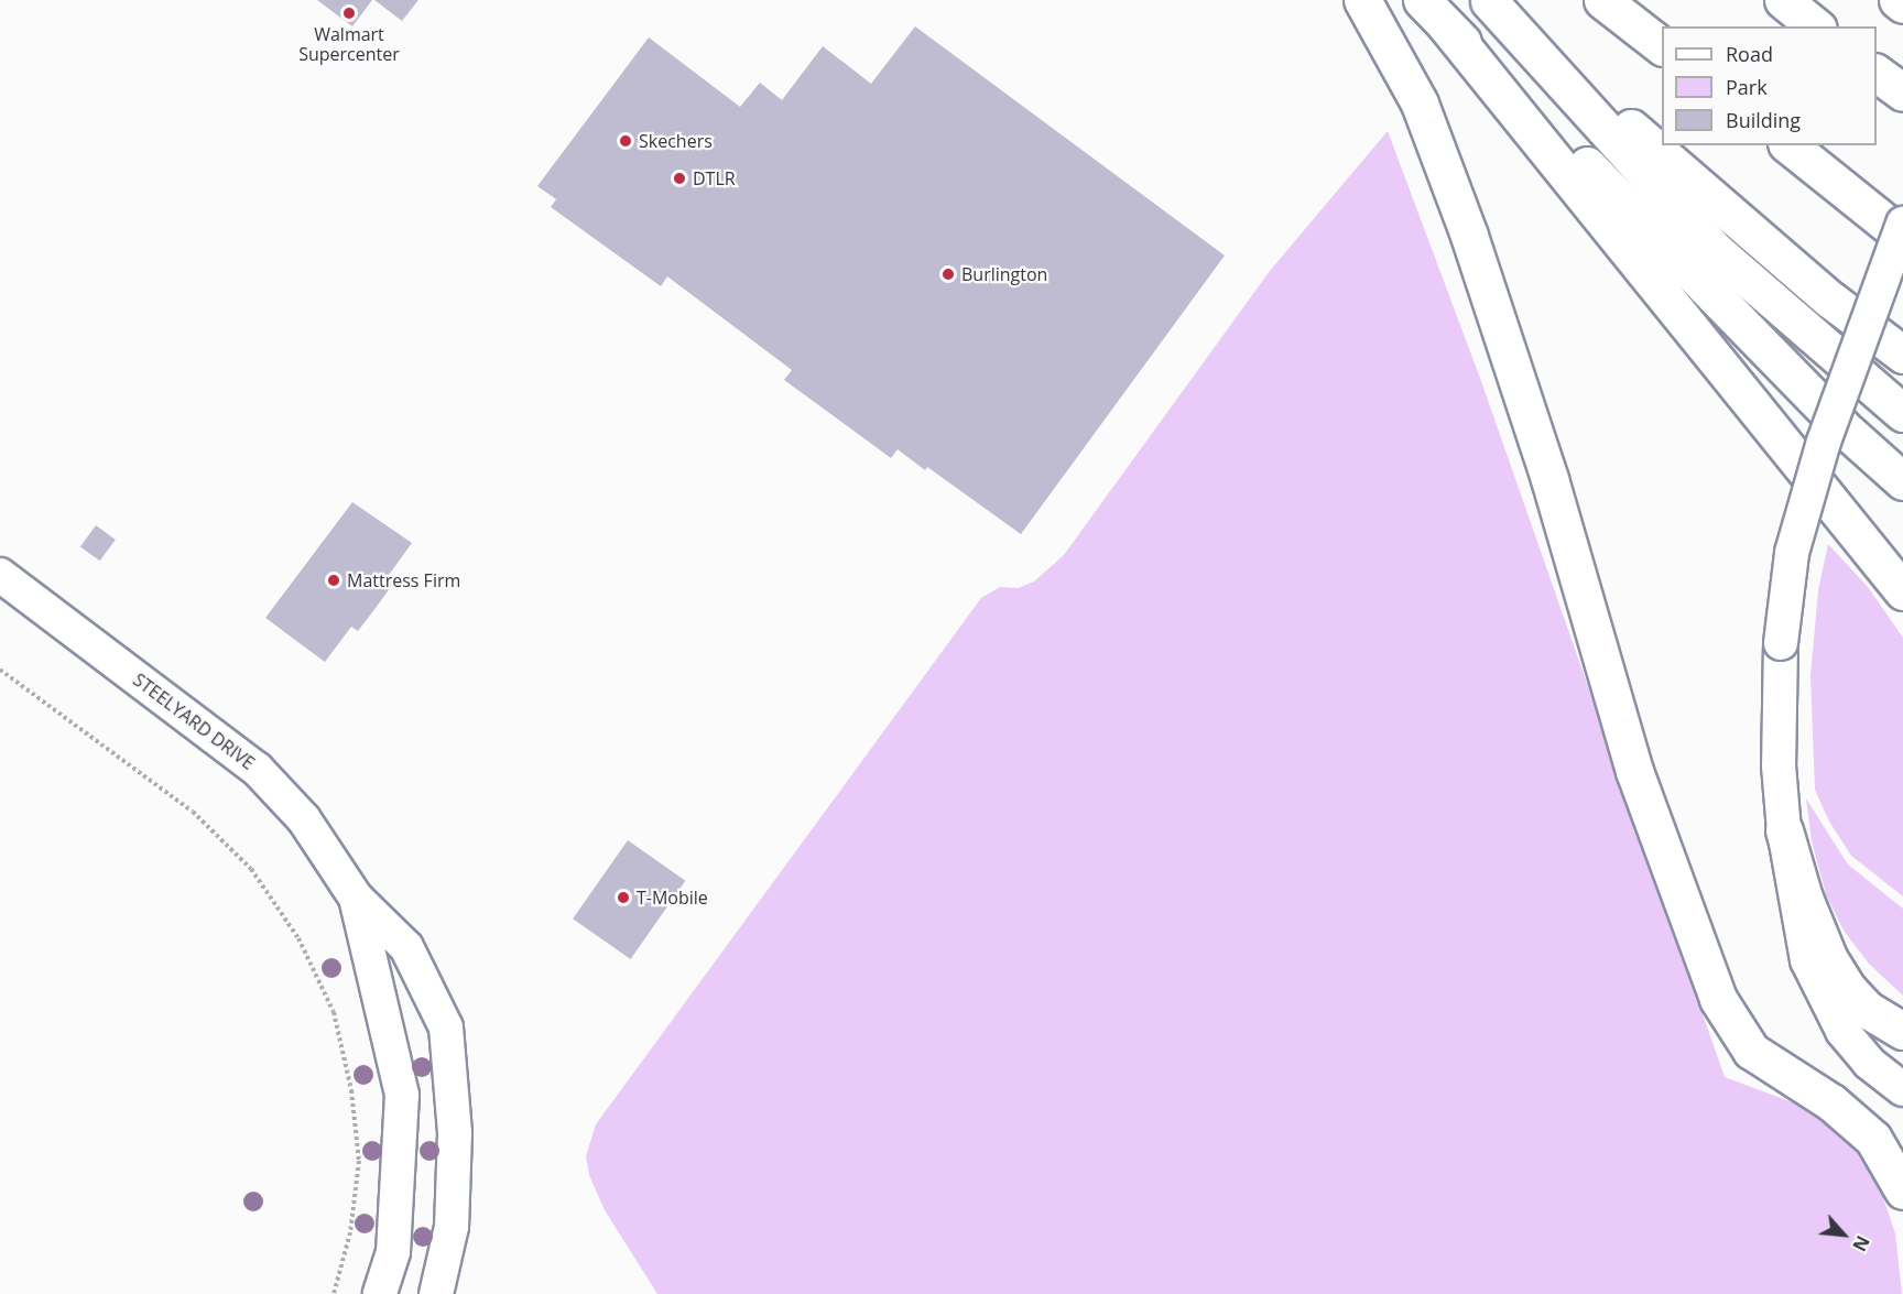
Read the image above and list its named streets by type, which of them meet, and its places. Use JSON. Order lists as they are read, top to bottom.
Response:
{
  "streets": {
    "street": ["STEELYARD DRIVE"]
  },
  "places": [
    "Walmart Supercenter",
    "Skechers",
    "DTLR",
    "Burlington",
    "Mattress Firm",
    "T-Mobile"
  ],
  "legend": ["Road", "Park", "Building"],
  "north": "bottom right"
}
